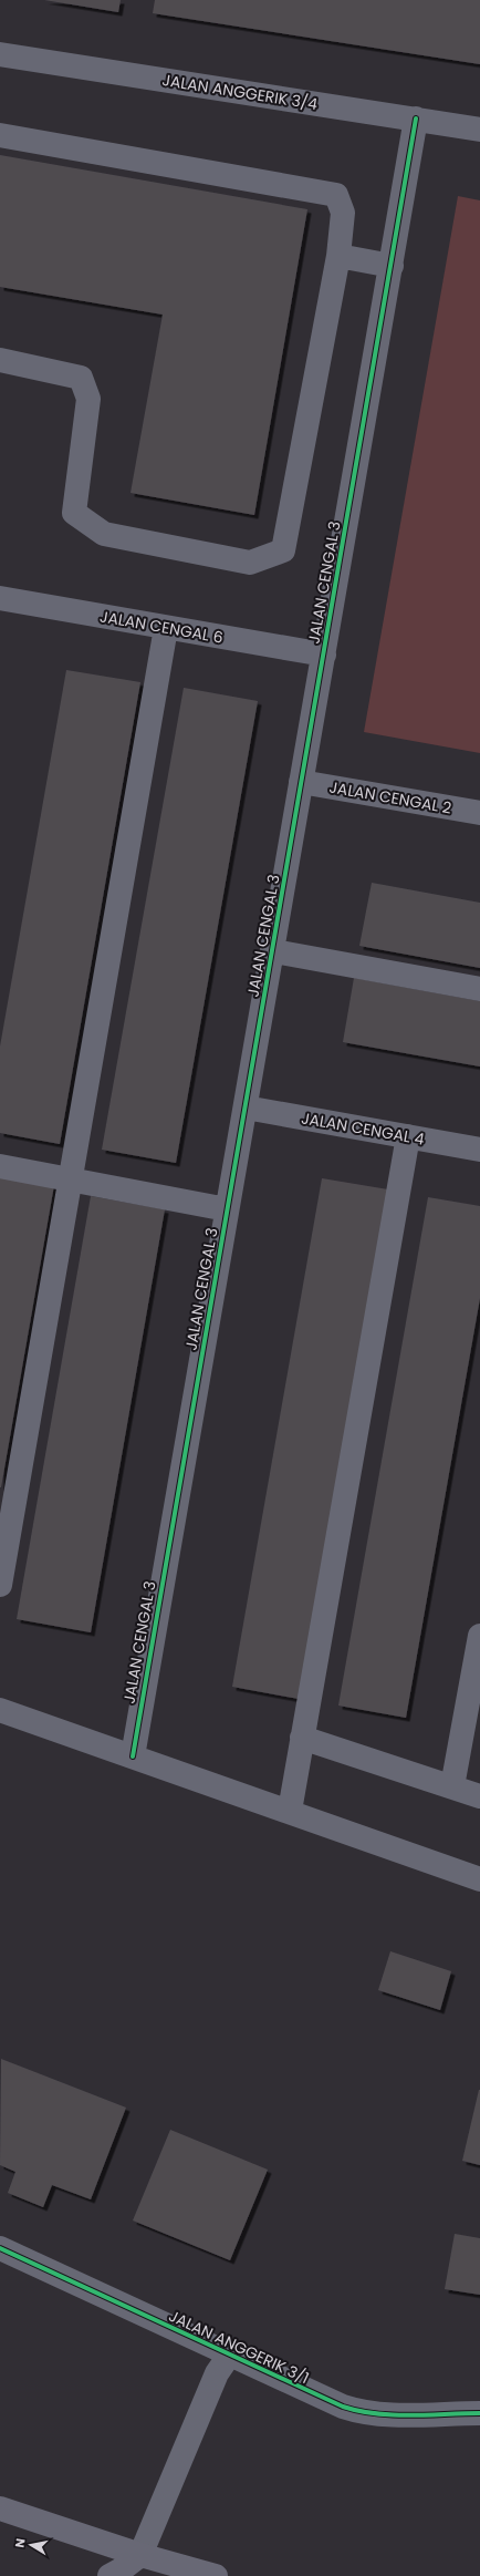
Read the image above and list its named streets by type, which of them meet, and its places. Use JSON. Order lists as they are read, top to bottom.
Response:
{
  "streets": {
    "street": [
      "JALAN ANGGERIK 3/4",
      "JALAN CENGAL 3",
      "JALAN CENGAL 6",
      "JALAN CENGAL 2",
      "JALAN CENGAL 4",
      "JALAN ANGGERIK 3/1"
    ]
  },
  "crossings": [
    ["JALAN ANGGERIK 3/4", "JALAN CENGAL 3"],
    ["JALAN CENGAL 3", "JALAN CENGAL 6"],
    ["JALAN CENGAL 3", "JALAN CENGAL 2"],
    ["JALAN CENGAL 3", "JALAN CENGAL 4"]
  ],
  "north": "left"
}
